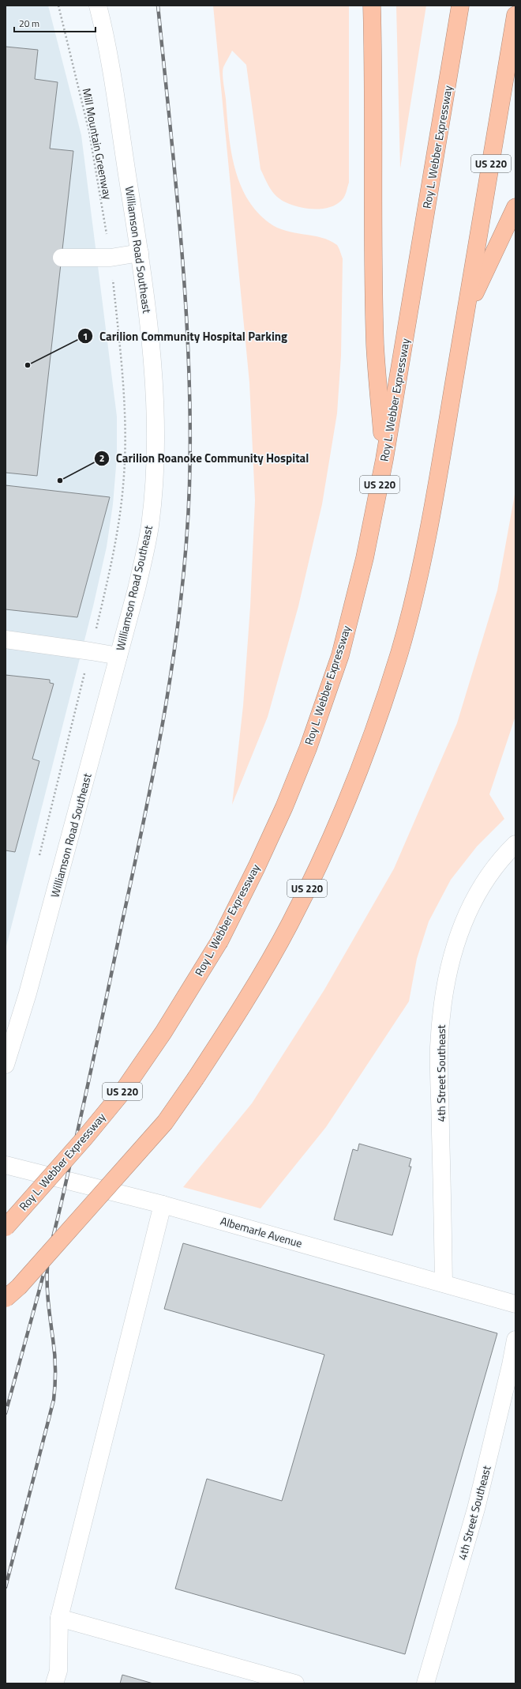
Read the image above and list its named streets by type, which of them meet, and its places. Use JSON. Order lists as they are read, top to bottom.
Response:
{
  "streets": {
    "highway": ["Roy L. Webber Expressway", "US 220"],
    "street": ["Williamson Road Southeast", "4th Street Southeast", "Albemarle Avenue"],
    "path": ["Mill Mountain Greenway"]
  },
  "crossings": [
    ["4th Street Southeast", "Albemarle Avenue"]
  ],
  "places": ["Carilion Community Hospital Parking", "Carilion Roanoke Community Hospital"],
  "scale_bar": "20 m"
}
